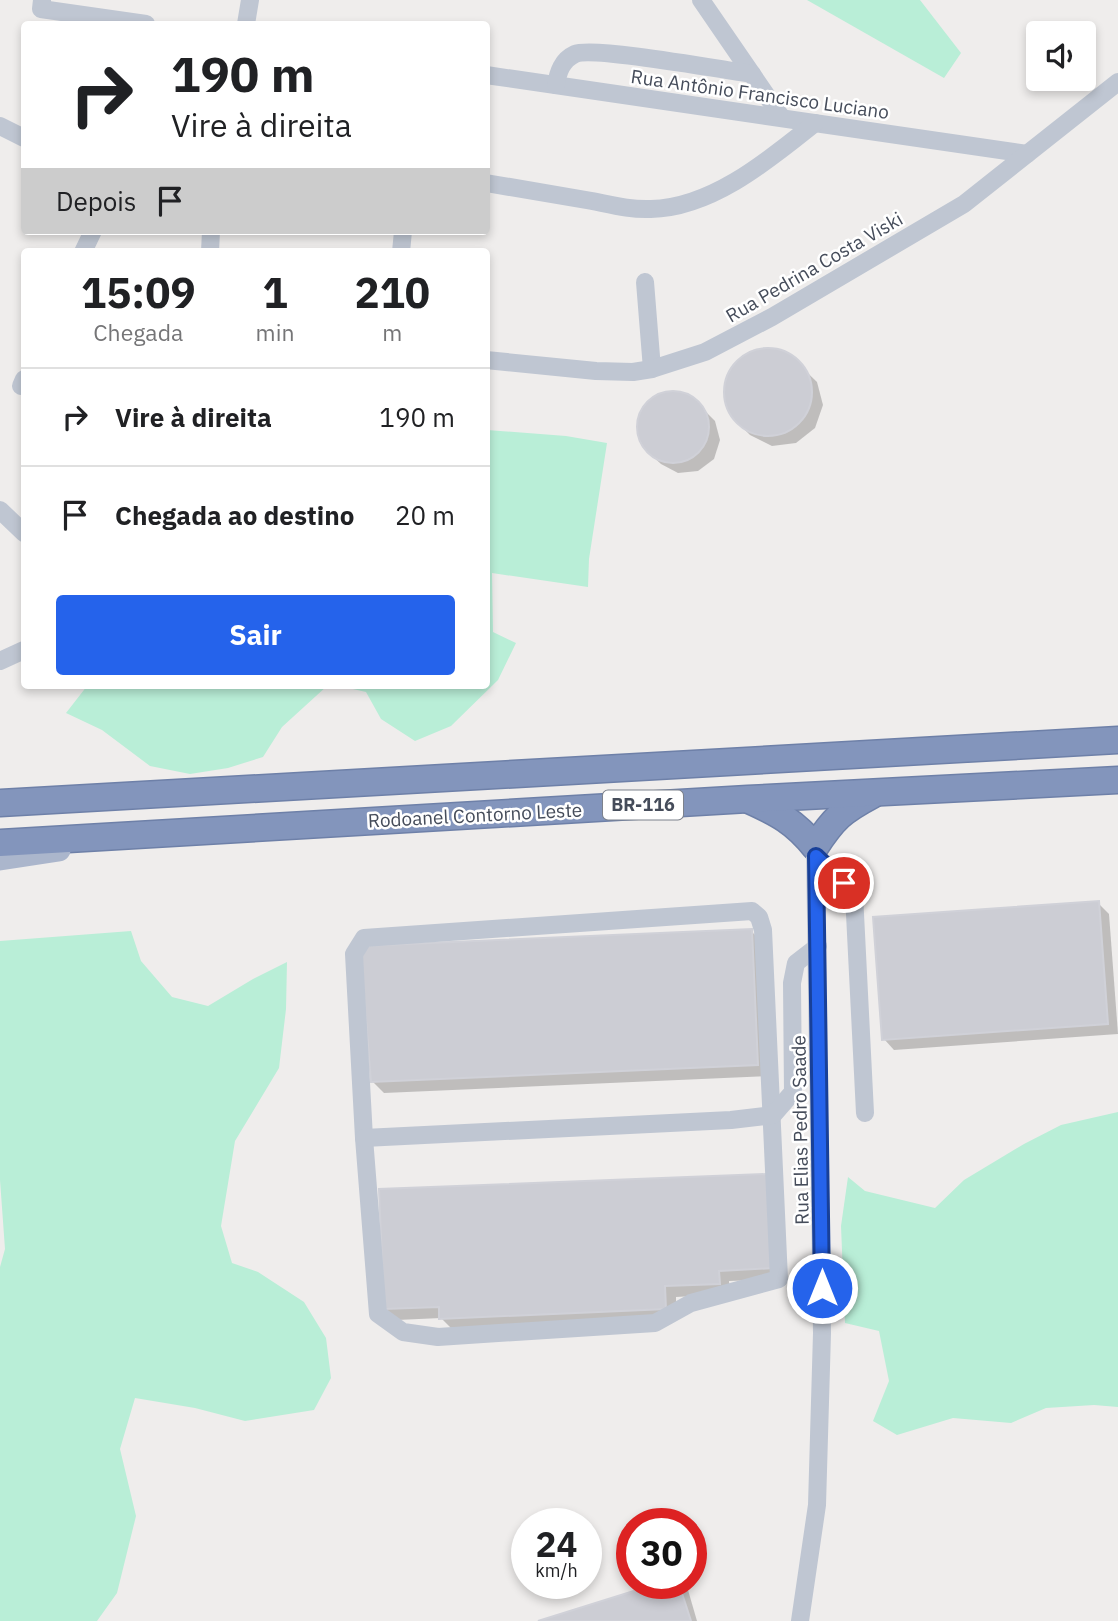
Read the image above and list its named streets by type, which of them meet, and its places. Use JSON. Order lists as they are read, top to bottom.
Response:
{
  "streets": {
    "highway": ["BR-116", "Rodoanel Contorno Leste"],
    "street": ["Rua Antônio Francisco Luciano", "Rua Pedrina Costa Viski", "Rua Elias Pedro Saade"]
  },
  "crossings": [
    ["Rua Antônio Francisco Luciano", "Rua Pedrina Costa Viski"]
  ],
  "page": {
    "turn": ["190 m", "Vire à direita"],
    "then": "Depois",
    "eta": [
      "15:09",
      "Chegada",
      "1",
      "min",
      "210",
      "m"
    ],
    "list": [
      {
        "name": "Vire à direita",
        "value": "190 m"
      },
      {
        "name": "Chegada ao destino",
        "value": "20 m"
      }
    ],
    "buttons": "Sair",
    "speed": "24 km/h",
    "limit": "30"
  }
}
